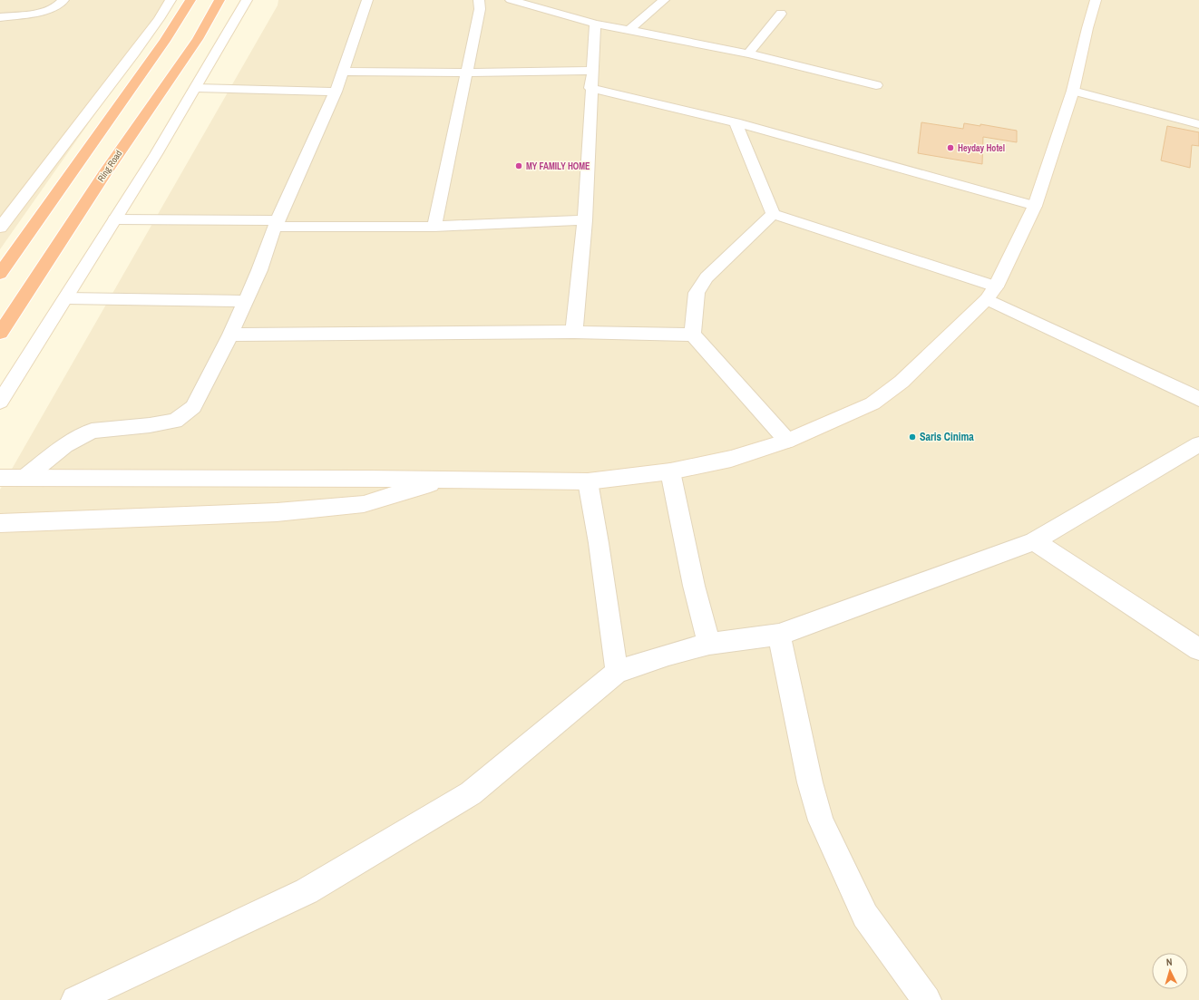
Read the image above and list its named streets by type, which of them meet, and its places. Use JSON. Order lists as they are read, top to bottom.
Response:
{
  "streets": {
    "highway": ["Ring Road"]
  },
  "places": ["Heyday Hotel", "MY FAMILY HOME", "Saris Cinima"],
  "north": "top"
}
